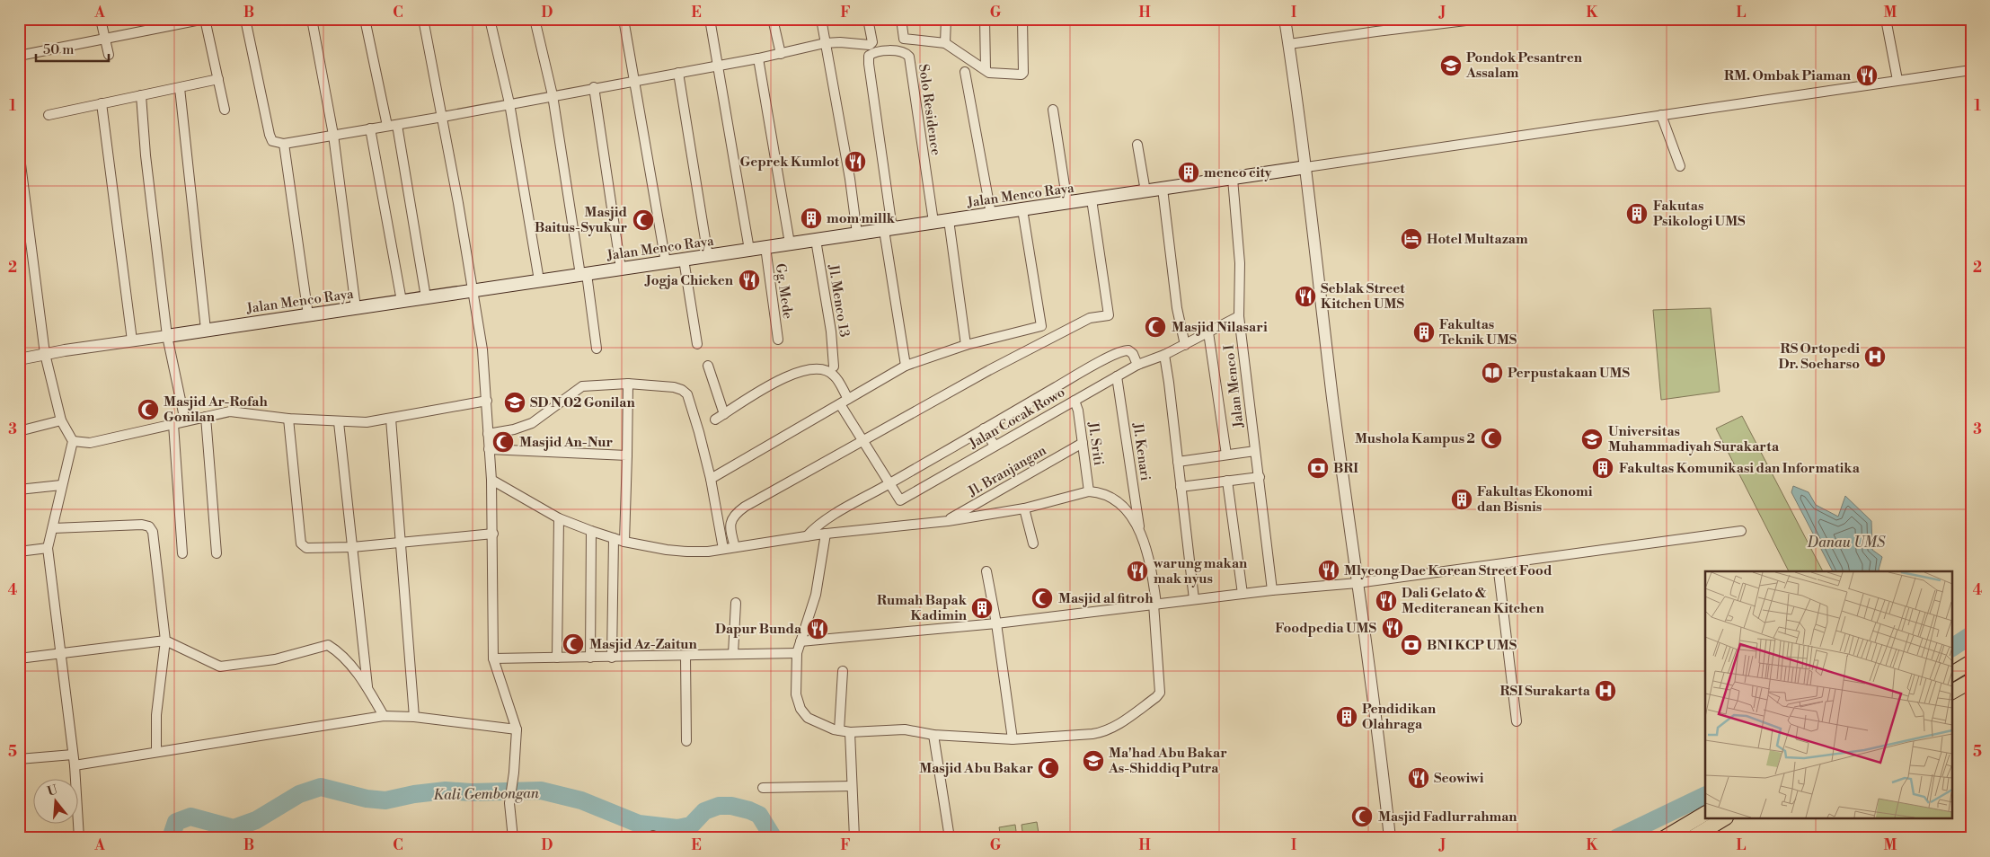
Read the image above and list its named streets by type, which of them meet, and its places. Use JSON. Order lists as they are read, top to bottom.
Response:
{
  "streets": {
    "main road": ["Jalan Menco Raya"],
    "street": [
      "Solo Residence",
      "Gg. Mede",
      "Jl. Menco 13",
      "Jalan Menco I",
      "Jalan Cocak Rowo",
      "Jl. Sriti",
      "Jl. Kenari",
      "Jl. Branjangan"
    ]
  },
  "crossings": [
    ["Solo Residence", "Jalan Menco Raya"],
    ["Jalan Menco Raya", "Gg. Mede"],
    ["Jalan Menco Raya", "Jl. Menco 13"],
    ["Jalan Menco Raya", "Jalan Menco I"],
    ["Jalan Menco I", "Jalan Cocak Rowo"],
    ["Jalan Cocak Rowo", "Jl. Sriti"],
    ["Jalan Cocak Rowo", "Jl. Kenari"],
    ["Jl. Sriti", "Jl. Branjangan"]
  ],
  "water": ["Danau UMS", "Kali Gembongan"],
  "places": {
    "school or university": [
      "Pondok Pesantren Assalam",
      "SD N 02 Gonilan",
      "Universitas Muhammadiyah Surakarta",
      "Ma'had Abu Bakar As-Shiddiq Putra"
    ],
    "restaurant": [
      "RM. Ombak Piaman",
      "Geprek Kumlot",
      "Jogja Chicken",
      "Seblak Street Kitchen UMS",
      "Mlyeong Dae Korean Street Food",
      "warung makan mak nyus",
      "Dali Gelato & Mediteranean Kitchen",
      "Foodpedia UMS",
      "Dapur Bunda",
      "Seowiwi"
    ],
    "building": [
      "menco city",
      "Fakutas Psikologi UMS",
      "mom millk",
      "Fakultas Teknik UMS",
      "Fakultas Komunikasi dan Informatika",
      "Fakultas Ekonomi dan Bisnis",
      "Rumah Bapak Kadimin",
      "Pendidikan Olahraga"
    ],
    "mosque": [
      "Masjid Baitus-Syukur",
      "Masjid Nilasari",
      "Masjid Ar-Rofah Gonilan",
      "Mushola Kampus 2",
      "Masjid An-Nur",
      "Masjid al fitroh",
      "Masjid Az-Zaitun",
      "Masjid Abu Bakar",
      "Masjid Fadlurrahman"
    ],
    "hotel": ["Hotel Multazam"],
    "hospital": ["RS Ortopedi Dr. Soeharso", "RSI Surakarta"],
    "library": ["Perpustakaan UMS"],
    "bank": ["BRI", "BNI KCP UMS"]
  },
  "scale_bar": "50 m",
  "north": "top",
  "grid": {
    "columns": [
      "A",
      "B",
      "C",
      "D",
      "E",
      "F",
      "G",
      "H",
      "I",
      "J",
      "K",
      "L",
      "M"
    ],
    "rows": [
      "1",
      "2",
      "3",
      "4",
      "5"
    ]
  }
}
